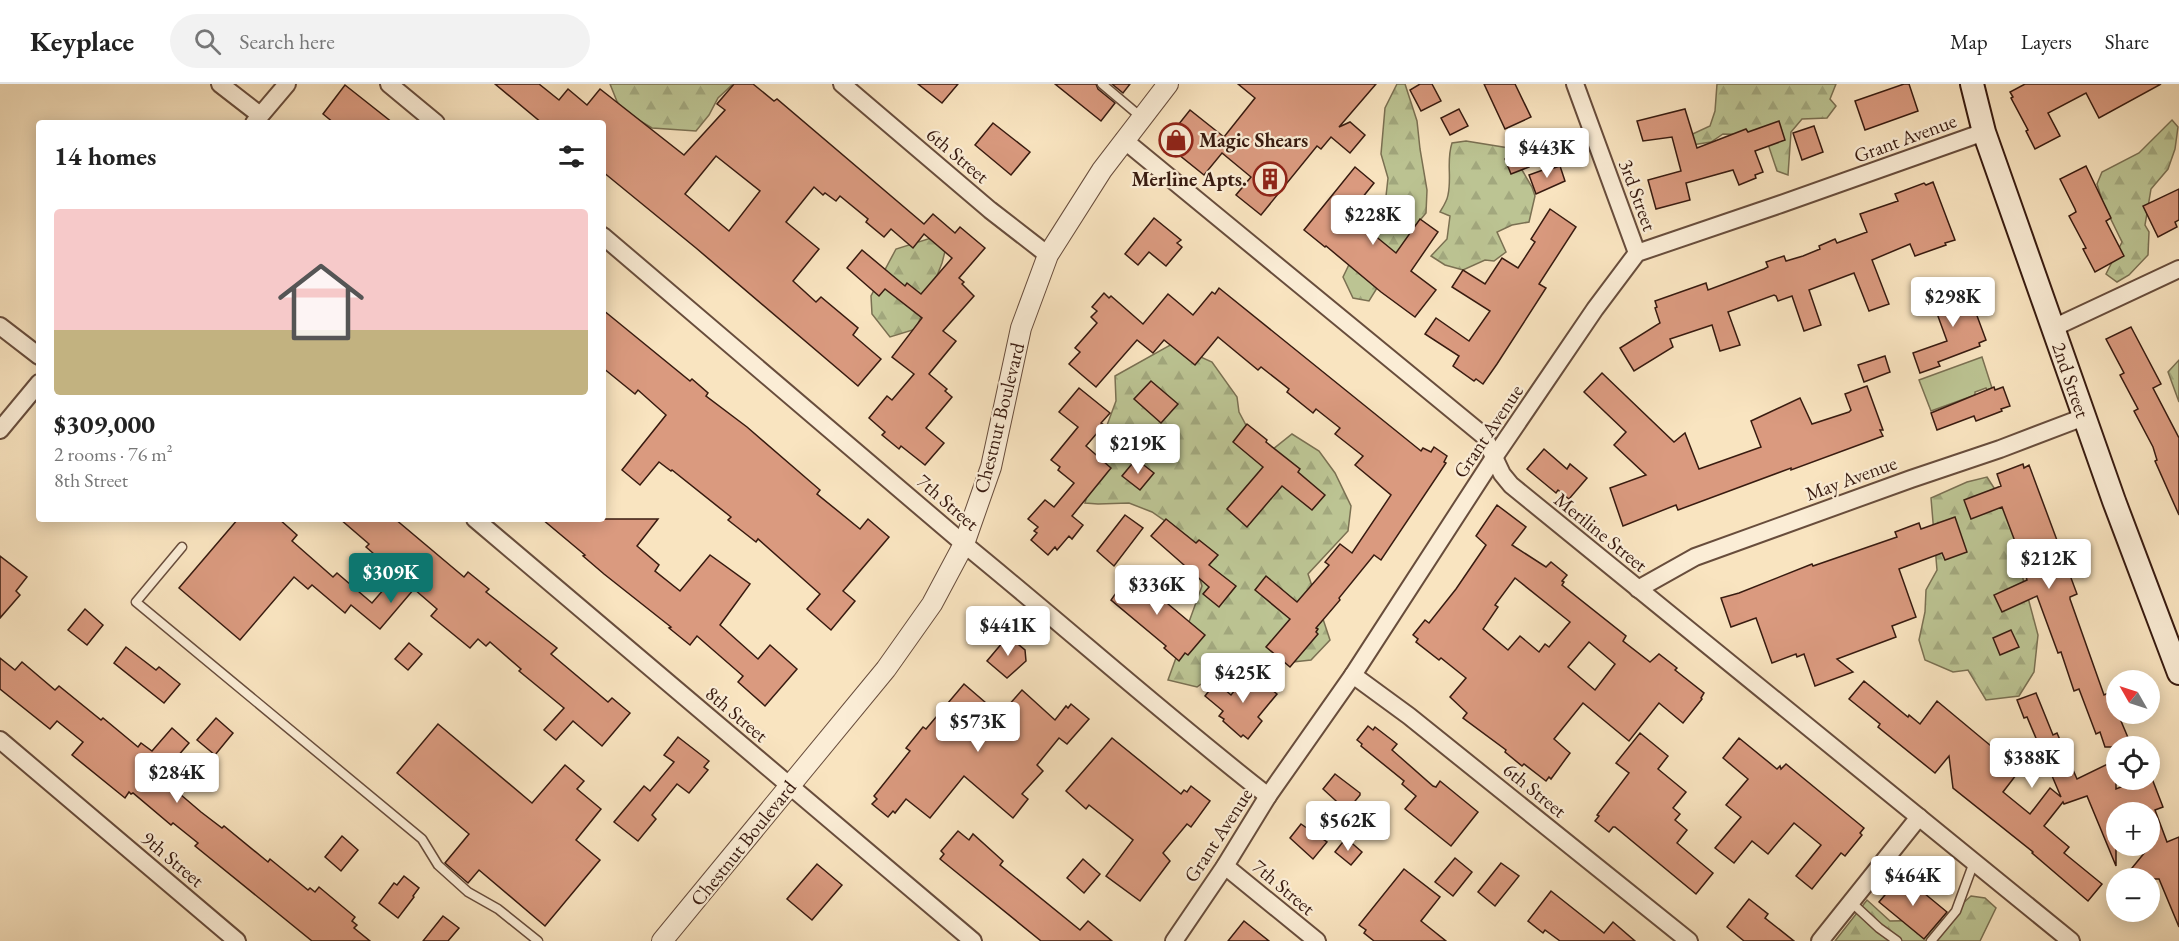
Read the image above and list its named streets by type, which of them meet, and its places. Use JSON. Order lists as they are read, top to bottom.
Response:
{
  "streets": {
    "main road": ["2nd Street"],
    "street": [
      "Grant Avenue",
      "6th Street",
      "3rd Street",
      "Chestnut Boulevard",
      "May Avenue",
      "7th Street",
      "Meriline Street",
      "8th Street",
      "9th Street"
    ]
  },
  "crossings": [
    ["Grant Avenue", "6th Street"],
    ["Grant Avenue", "3rd Street"],
    ["Grant Avenue", "2nd Street"],
    ["Grant Avenue", "7th Street"],
    ["Grant Avenue", "Meriline Street"],
    ["6th Street", "Chestnut Boulevard"],
    ["2nd Street", "May Avenue"],
    ["Chestnut Boulevard", "7th Street"],
    ["Chestnut Boulevard", "Meriline Street"],
    ["Chestnut Boulevard", "8th Street"],
    ["May Avenue", "Meriline Street"]
  ],
  "places": {
    "shop": ["Magic Shears"],
    "building": ["Merline Apts."]
  },
  "north": "top left",
  "page": {
    "header": "Keyplace",
    "search": "Search here",
    "nav": ["Map", "Layers", "Share"],
    "heading": "14 homes",
    "price": [
      "$443K",
      "$228K",
      "$298K",
      "$219K",
      "$212K",
      "$309K",
      "$336K",
      "$441K",
      "$425K",
      "$573K",
      "$388K",
      "$284K",
      "$562K",
      "$464K"
    ],
    "list": [
      {
        "name": "$309,000",
        "note": "2 rooms · 76 m² · 8th Street"
      }
    ],
    "map_buttons": ["+", "−"]
  }
}
